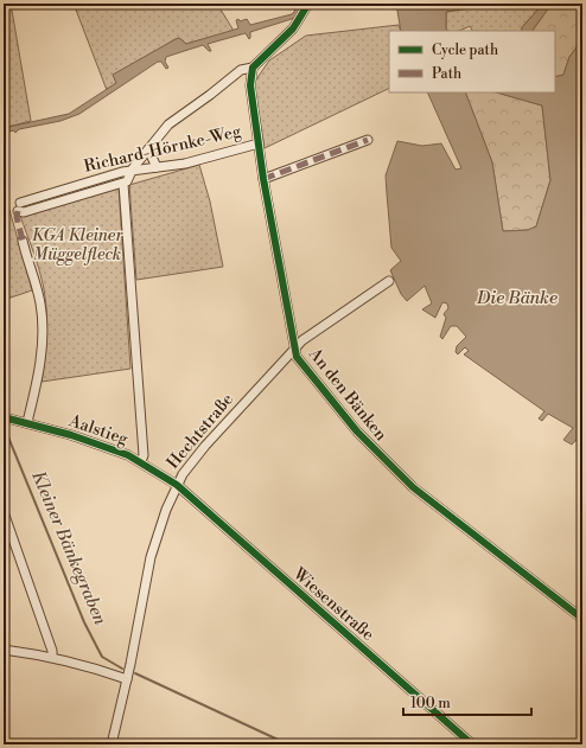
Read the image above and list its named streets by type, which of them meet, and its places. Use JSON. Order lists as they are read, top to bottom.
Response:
{
  "streets": {
    "street": [
      "Richard-Hörnke-Weg",
      "An den Bänken",
      "Aalstieg",
      "Hechtstraße",
      "Wiesenstraße"
    ]
  },
  "crossings": [
    ["Richard-Hörnke-Weg", "An den Bänken"],
    ["An den Bänken", "Hechtstraße"],
    ["Aalstieg", "Hechtstraße"],
    ["Aalstieg", "Wiesenstraße"],
    ["Hechtstraße", "Wiesenstraße"]
  ],
  "water": ["Die Bänke", "Kleiner Bänkegraben"],
  "parks": ["KGA Kleiner Müggelfleck"],
  "legend": ["Cycle path", "Path"],
  "scale_bar": "100 m"
}
